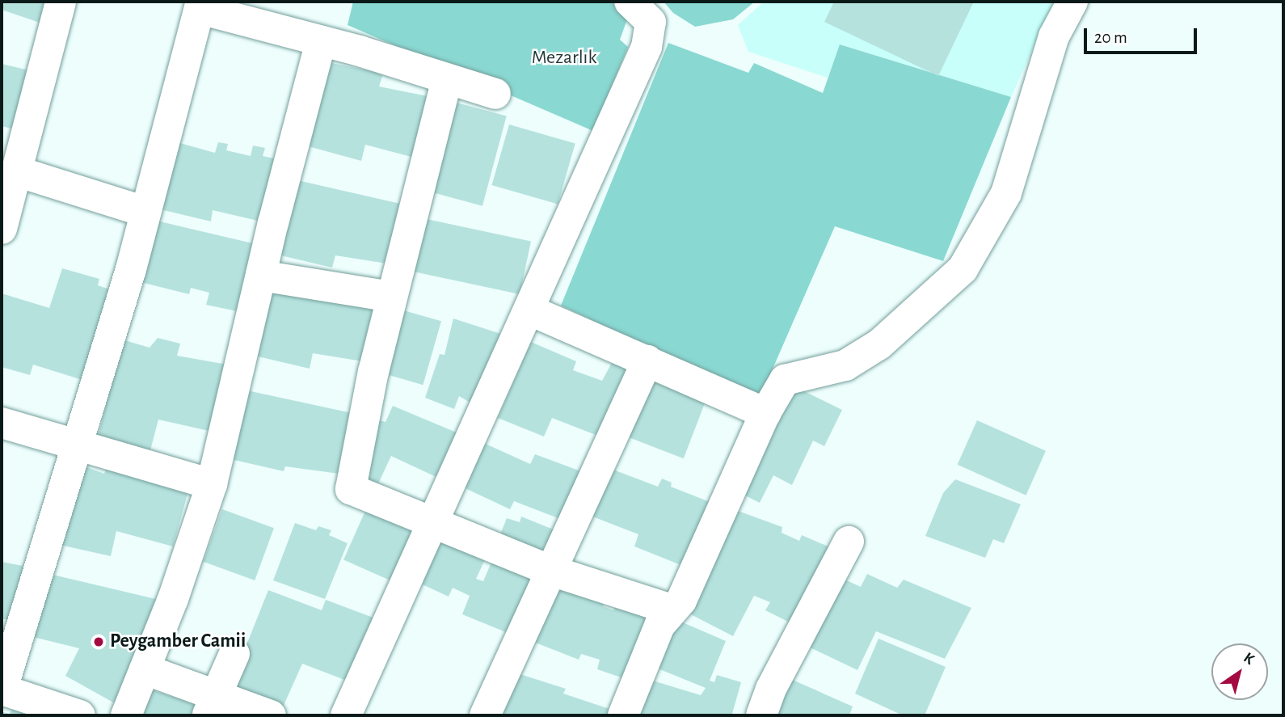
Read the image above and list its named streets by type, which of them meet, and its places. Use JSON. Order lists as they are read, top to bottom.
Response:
{
  "parks": ["Mezarlık"],
  "places": ["Peygamber Camii"],
  "scale_bar": "20 m",
  "north": "top right"
}
